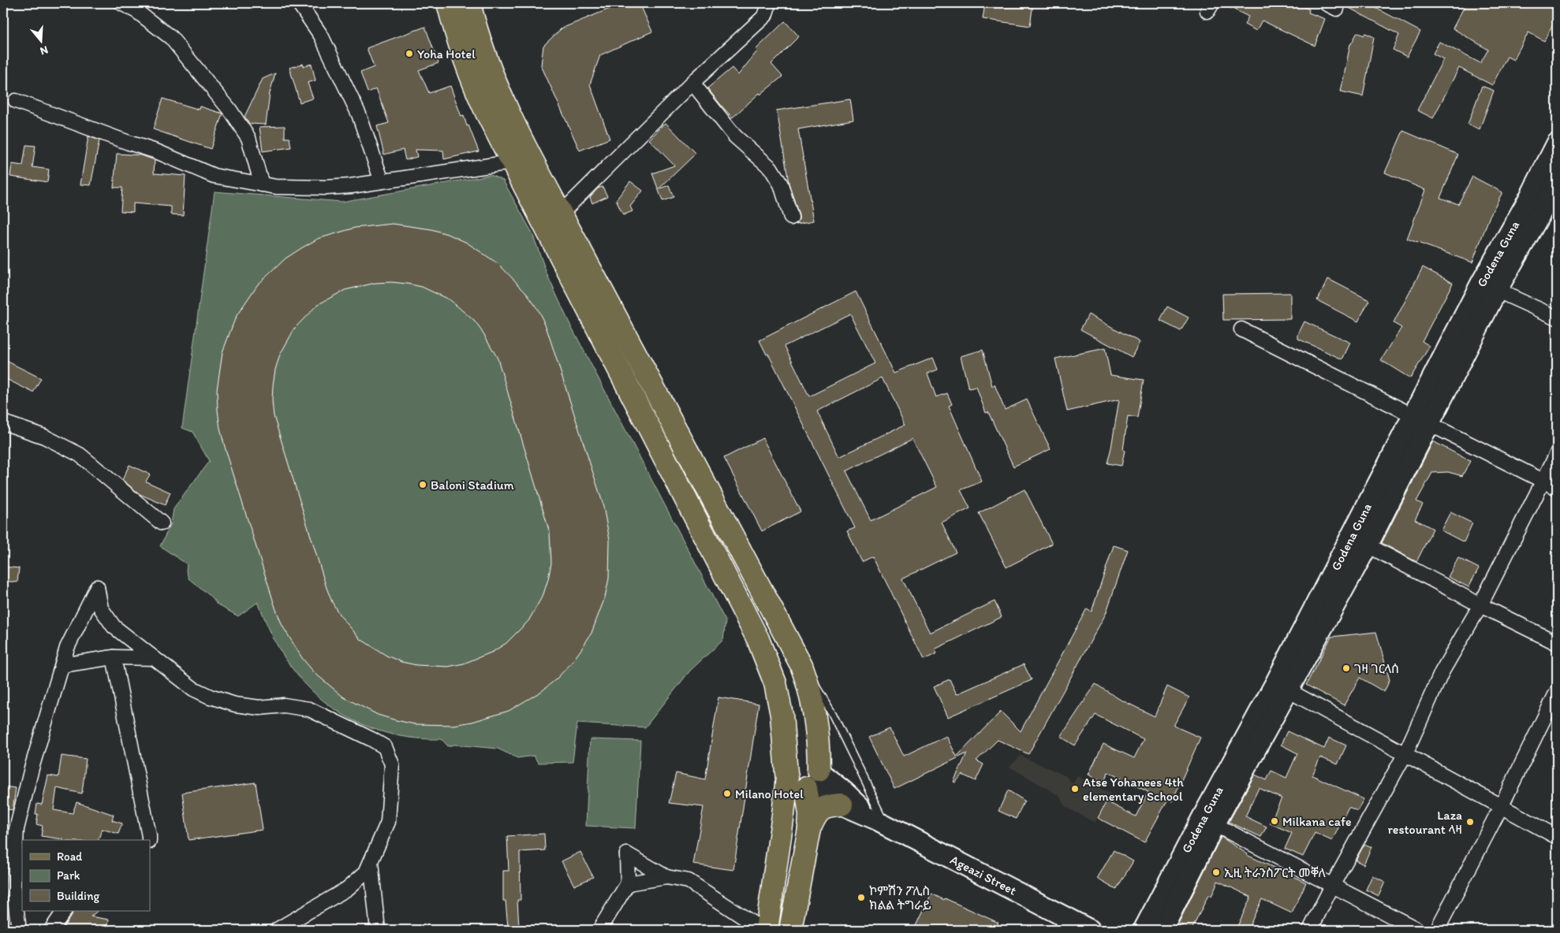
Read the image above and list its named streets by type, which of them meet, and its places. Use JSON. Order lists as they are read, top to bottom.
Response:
{
  "streets": {
    "main road": ["Godena Guna", "Ageazi Street"]
  },
  "places": [
    "Yoha Hotel",
    "Baloni Stadium",
    "ገዛ ገርላሰ",
    "Atse Yohanees 4th elementary School",
    "Milano Hotel",
    "Milkana cafe",
    "Laza restourant ላዛ",
    "ኢዚ ትራንስፖርት መቐለ",
    "ኮምሽን ፖሊስ ክልል ትግራይ"
  ],
  "legend": ["Road", "Park", "Building"],
  "north": "bottom"
}
